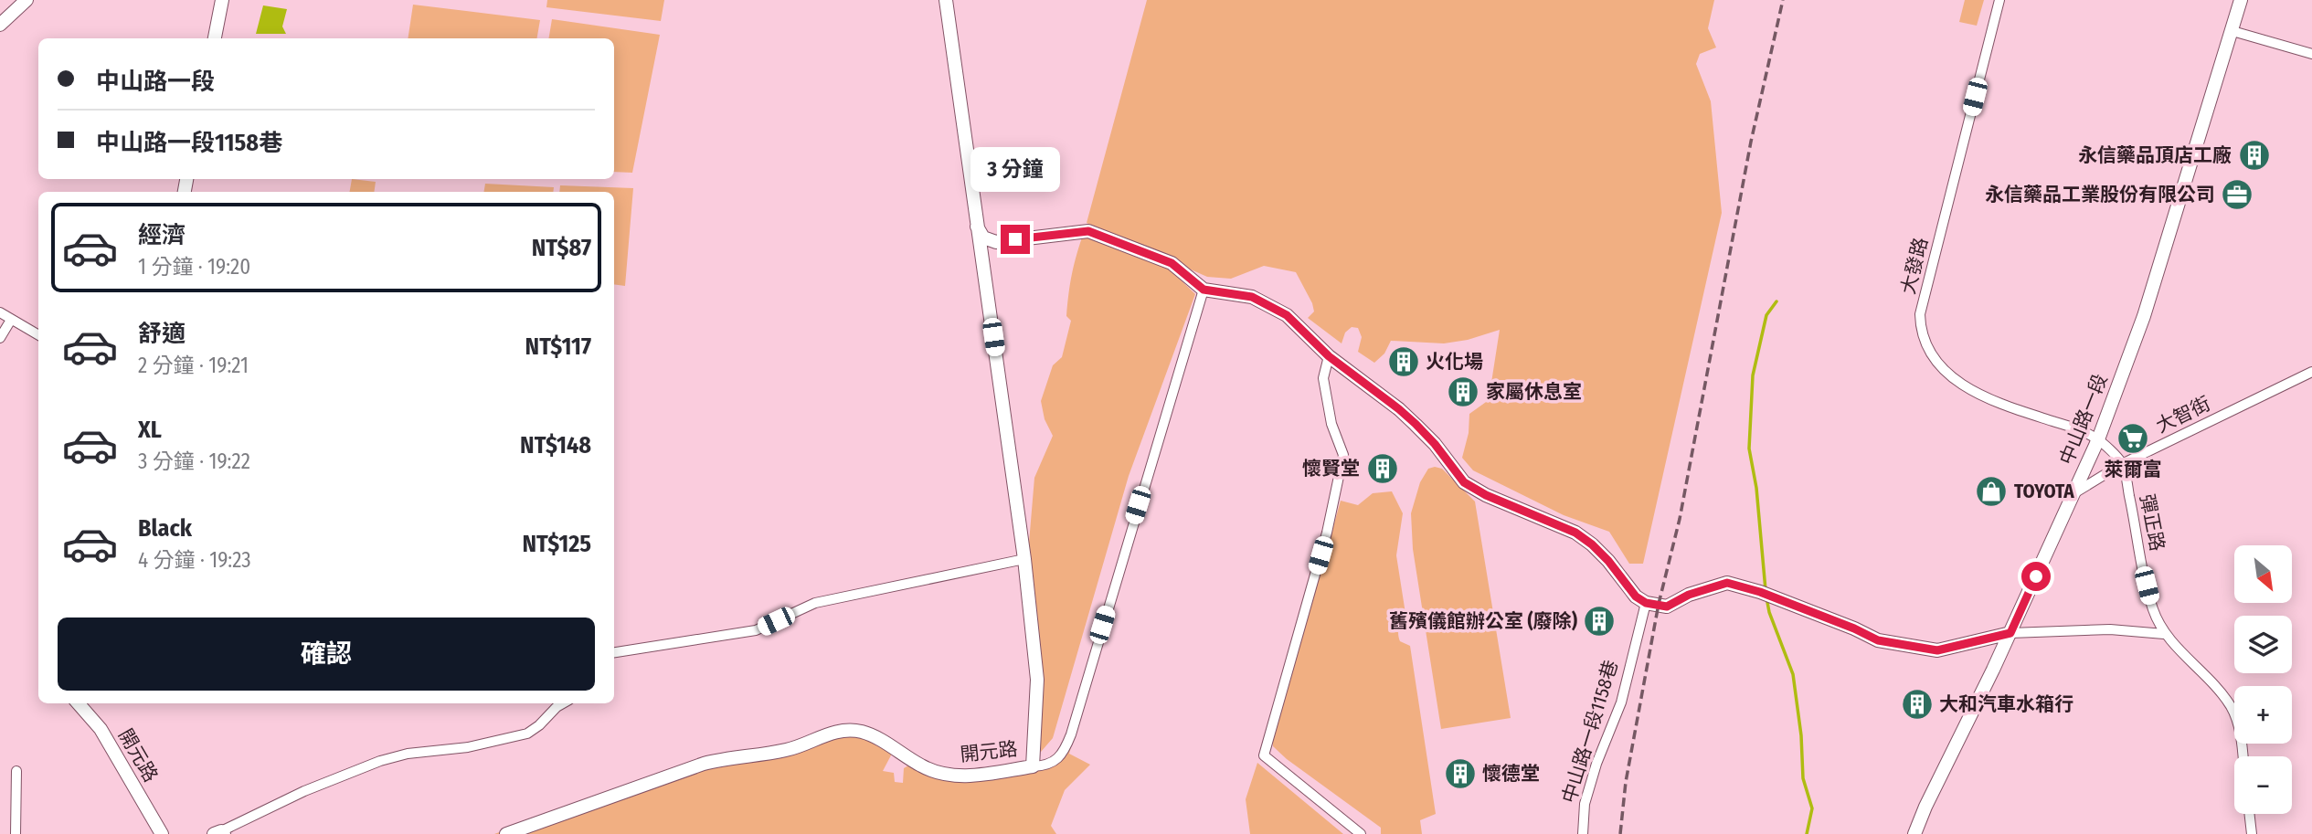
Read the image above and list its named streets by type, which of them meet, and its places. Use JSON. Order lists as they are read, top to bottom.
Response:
{
  "streets": {
    "street": [
      "大發路",
      "大智街",
      "中山路一段",
      "彈正路",
      "中山路一段1158巷",
      "開元路"
    ]
  },
  "crossings": [
    ["大發路", "中山路一段"],
    ["大智街", "中山路一段"],
    ["大智街", "彈正路"]
  ],
  "places": {
    "building": [
      "永信藥品頂店工廠",
      "火化場",
      "家屬休息室",
      "懷賢堂",
      "舊殯儀館辦公室 (廢除)",
      "大和汽車水箱行",
      "懷德堂"
    ],
    "office": ["永信藥品工業股份有限公司"],
    "supermarket": ["萊爾富"],
    "shop": ["TOYOTA"]
  },
  "north": "bottom right",
  "page": {
    "banner": ["中山路一段", "中山路一段1158巷"],
    "bubble": "3 分鐘",
    "list": [
      {
        "name": "經濟",
        "note": "1 分鐘 · 19:20",
        "value": "NT$87"
      },
      {
        "name": "舒適",
        "note": "2 分鐘 · 19:21",
        "value": "NT$117"
      },
      {
        "name": "XL",
        "note": "3 分鐘 · 19:22",
        "value": "NT$148"
      },
      {
        "name": "Black",
        "note": "4 分鐘 · 19:23",
        "value": "NT$125"
      }
    ],
    "map_buttons": ["+", "−"],
    "buttons": "確認"
  }
}
